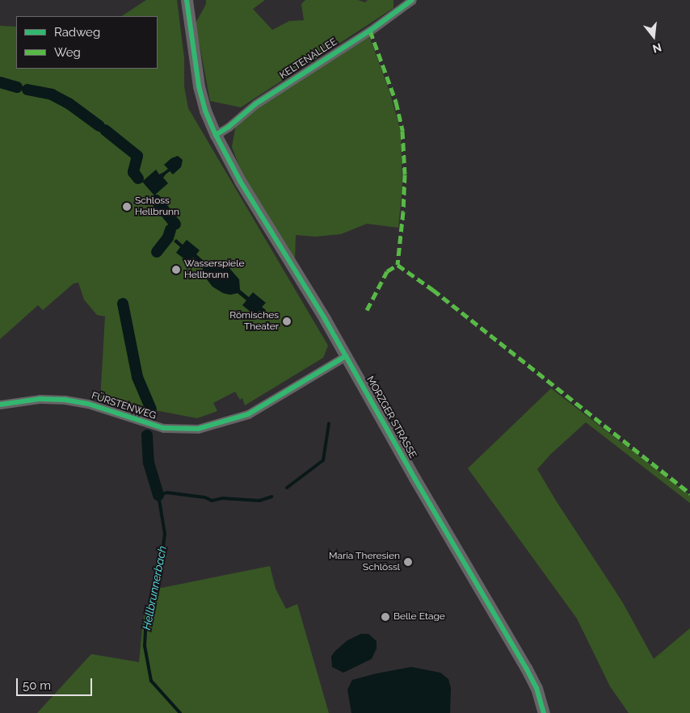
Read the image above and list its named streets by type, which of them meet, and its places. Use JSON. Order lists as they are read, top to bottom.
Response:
{
  "streets": {
    "street": ["KELTENALLEE", "FÜRSTENWEG", "MORZGER STRASSE"]
  },
  "crossings": [
    ["KELTENALLEE", "MORZGER STRASSE"],
    ["FÜRSTENWEG", "MORZGER STRASSE"]
  ],
  "water": ["Hellbrunnerbach"],
  "places": [
    "Schloss Hellbrunn",
    "Wasserspiele Hellbrunn",
    "Römisches Theater",
    "Maria Theresien Schlössl",
    "Belle Etage"
  ],
  "legend": ["Radweg", "Weg"],
  "scale_bar": "50 m",
  "north": "bottom"
}
